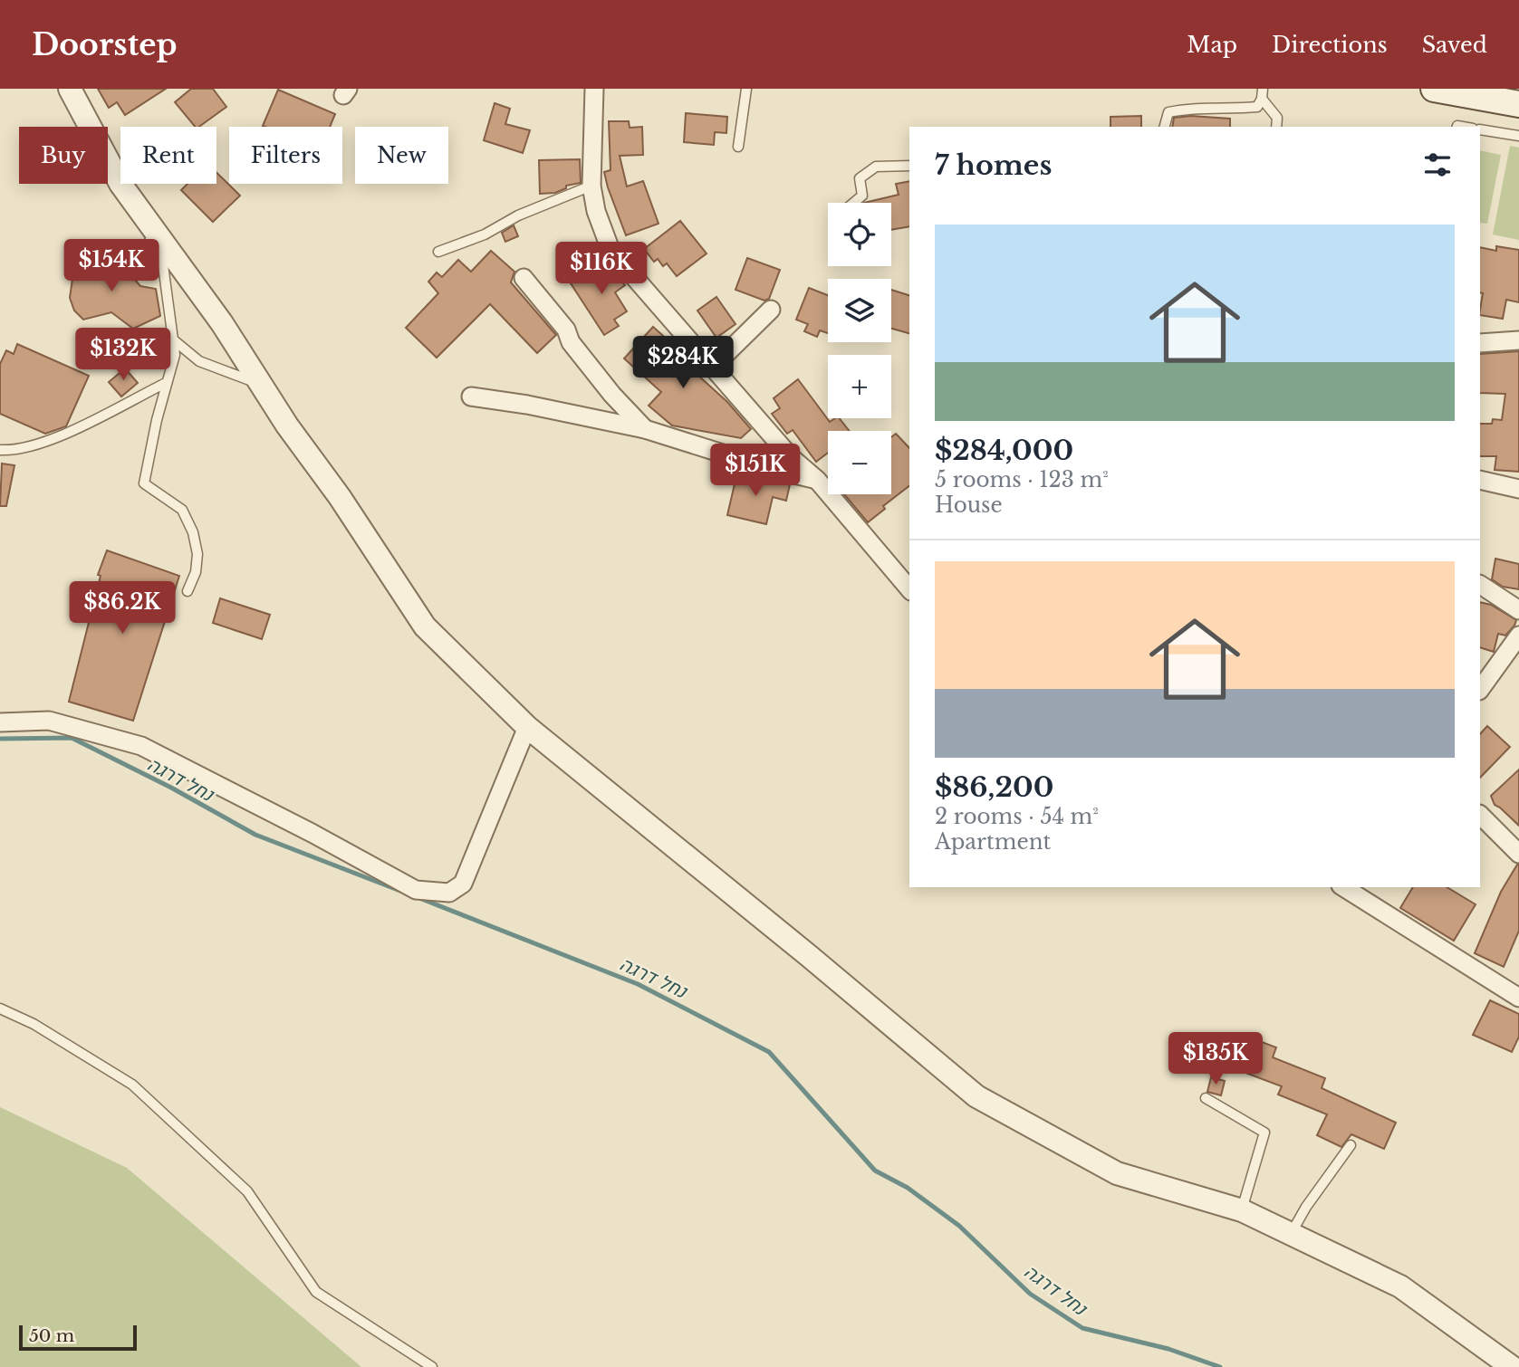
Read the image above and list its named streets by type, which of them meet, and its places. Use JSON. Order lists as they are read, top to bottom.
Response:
{
  "water": ["נחל דרגה"],
  "scale_bar": "50 m",
  "page": {
    "header": "Doorstep",
    "nav": ["Map", "Directions", "Saved"],
    "chip": [
      "Buy",
      "Rent",
      "Filters",
      "New"
    ],
    "heading": "7 homes",
    "map_buttons": ["+", "−"],
    "list": [
      {
        "name": "$284,000",
        "note": "5 rooms · 123 m² · House"
      },
      {
        "name": "$86,200",
        "note": "2 rooms · 54 m² · Apartment"
      }
    ],
    "price": [
      "$154K",
      "$116K",
      "$132K",
      "$284K",
      "$151K",
      "$86.2K",
      "$135K"
    ],
    "scale": "50 m"
  }
}
